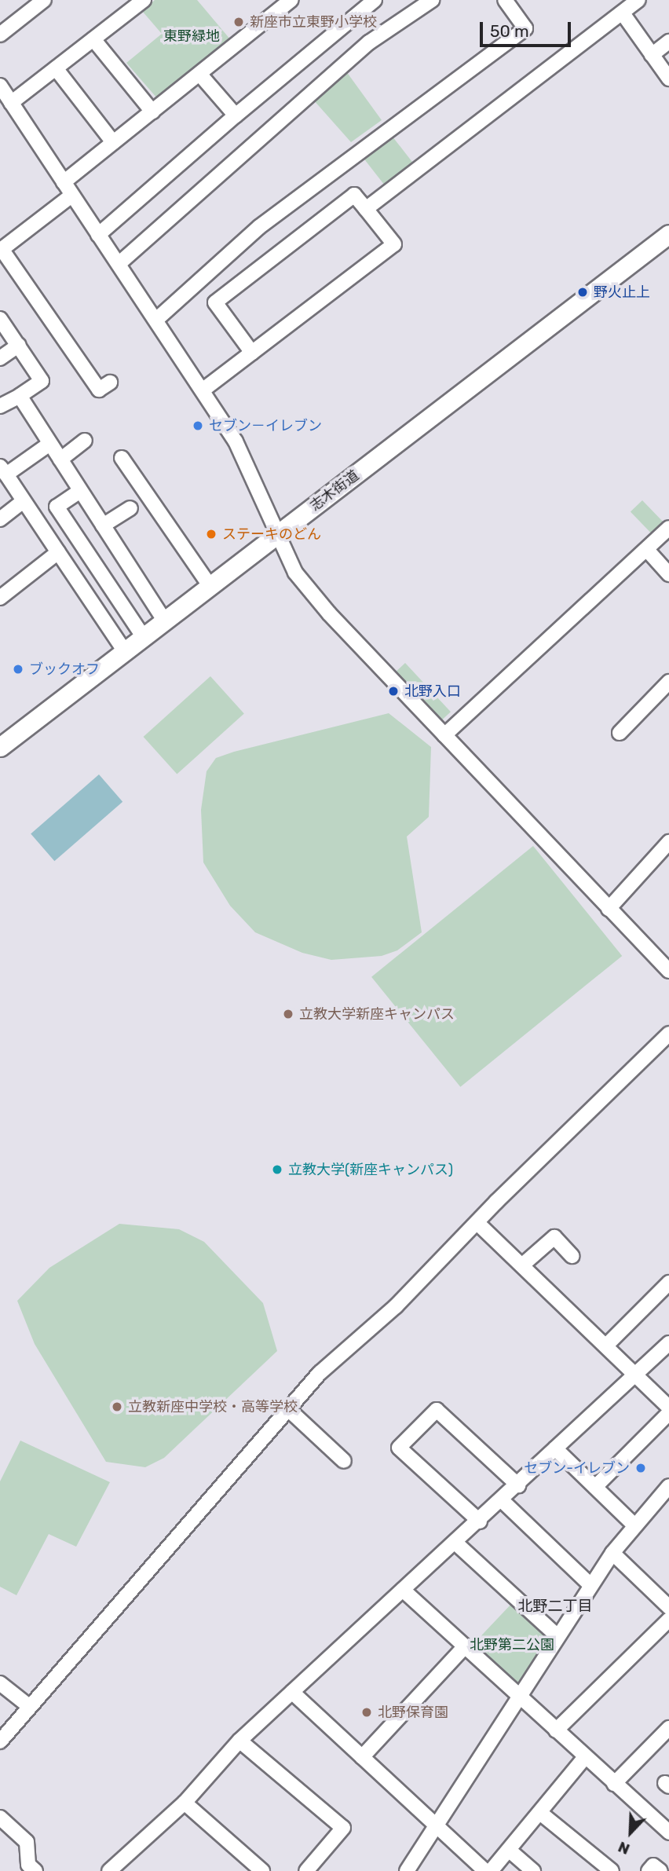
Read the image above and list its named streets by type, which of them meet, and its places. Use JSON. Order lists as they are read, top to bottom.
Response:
{
  "streets": {
    "main road": ["志木街道"]
  },
  "districts": ["北野二丁目"],
  "parks": ["東野緑地", "北野第二公園"],
  "places": [
    "新座市立東野小学校",
    "野火止上",
    "セブン－イレブン",
    "ステーキのどん",
    "ブックオフ",
    "北野入口",
    "立教大学新座キャンパス",
    "立教大学(新座キャンパス)",
    "立教新座中学校・高等学校",
    "セブン-イレブン",
    "北野保育園"
  ],
  "scale_bar": "50 m",
  "north": "bottom left"
}
